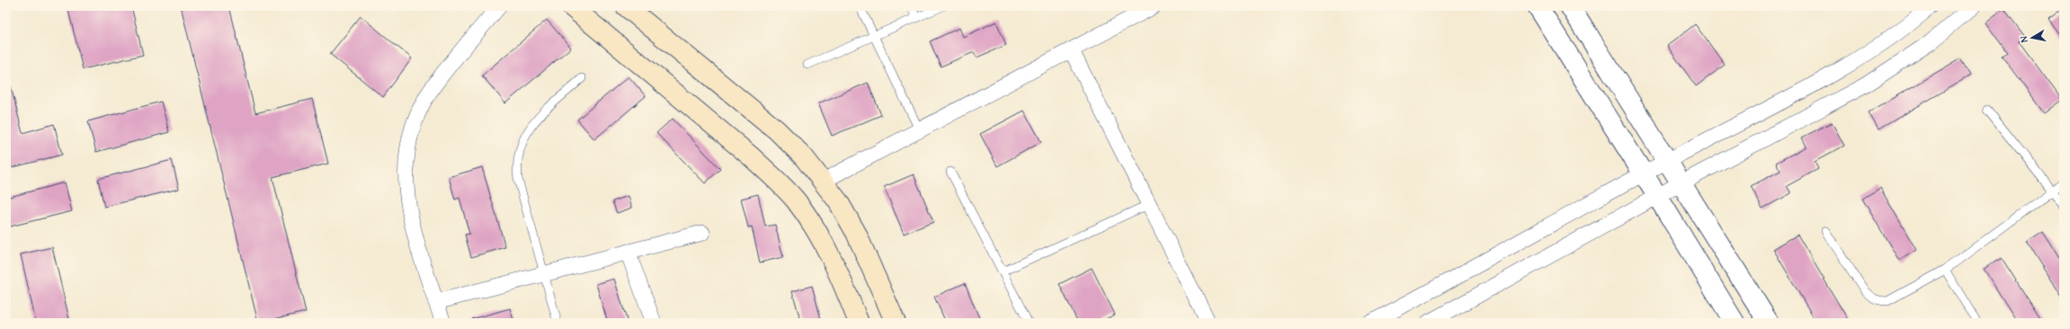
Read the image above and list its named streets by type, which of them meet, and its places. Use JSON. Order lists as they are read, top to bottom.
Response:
{
  "north": "left"
}
